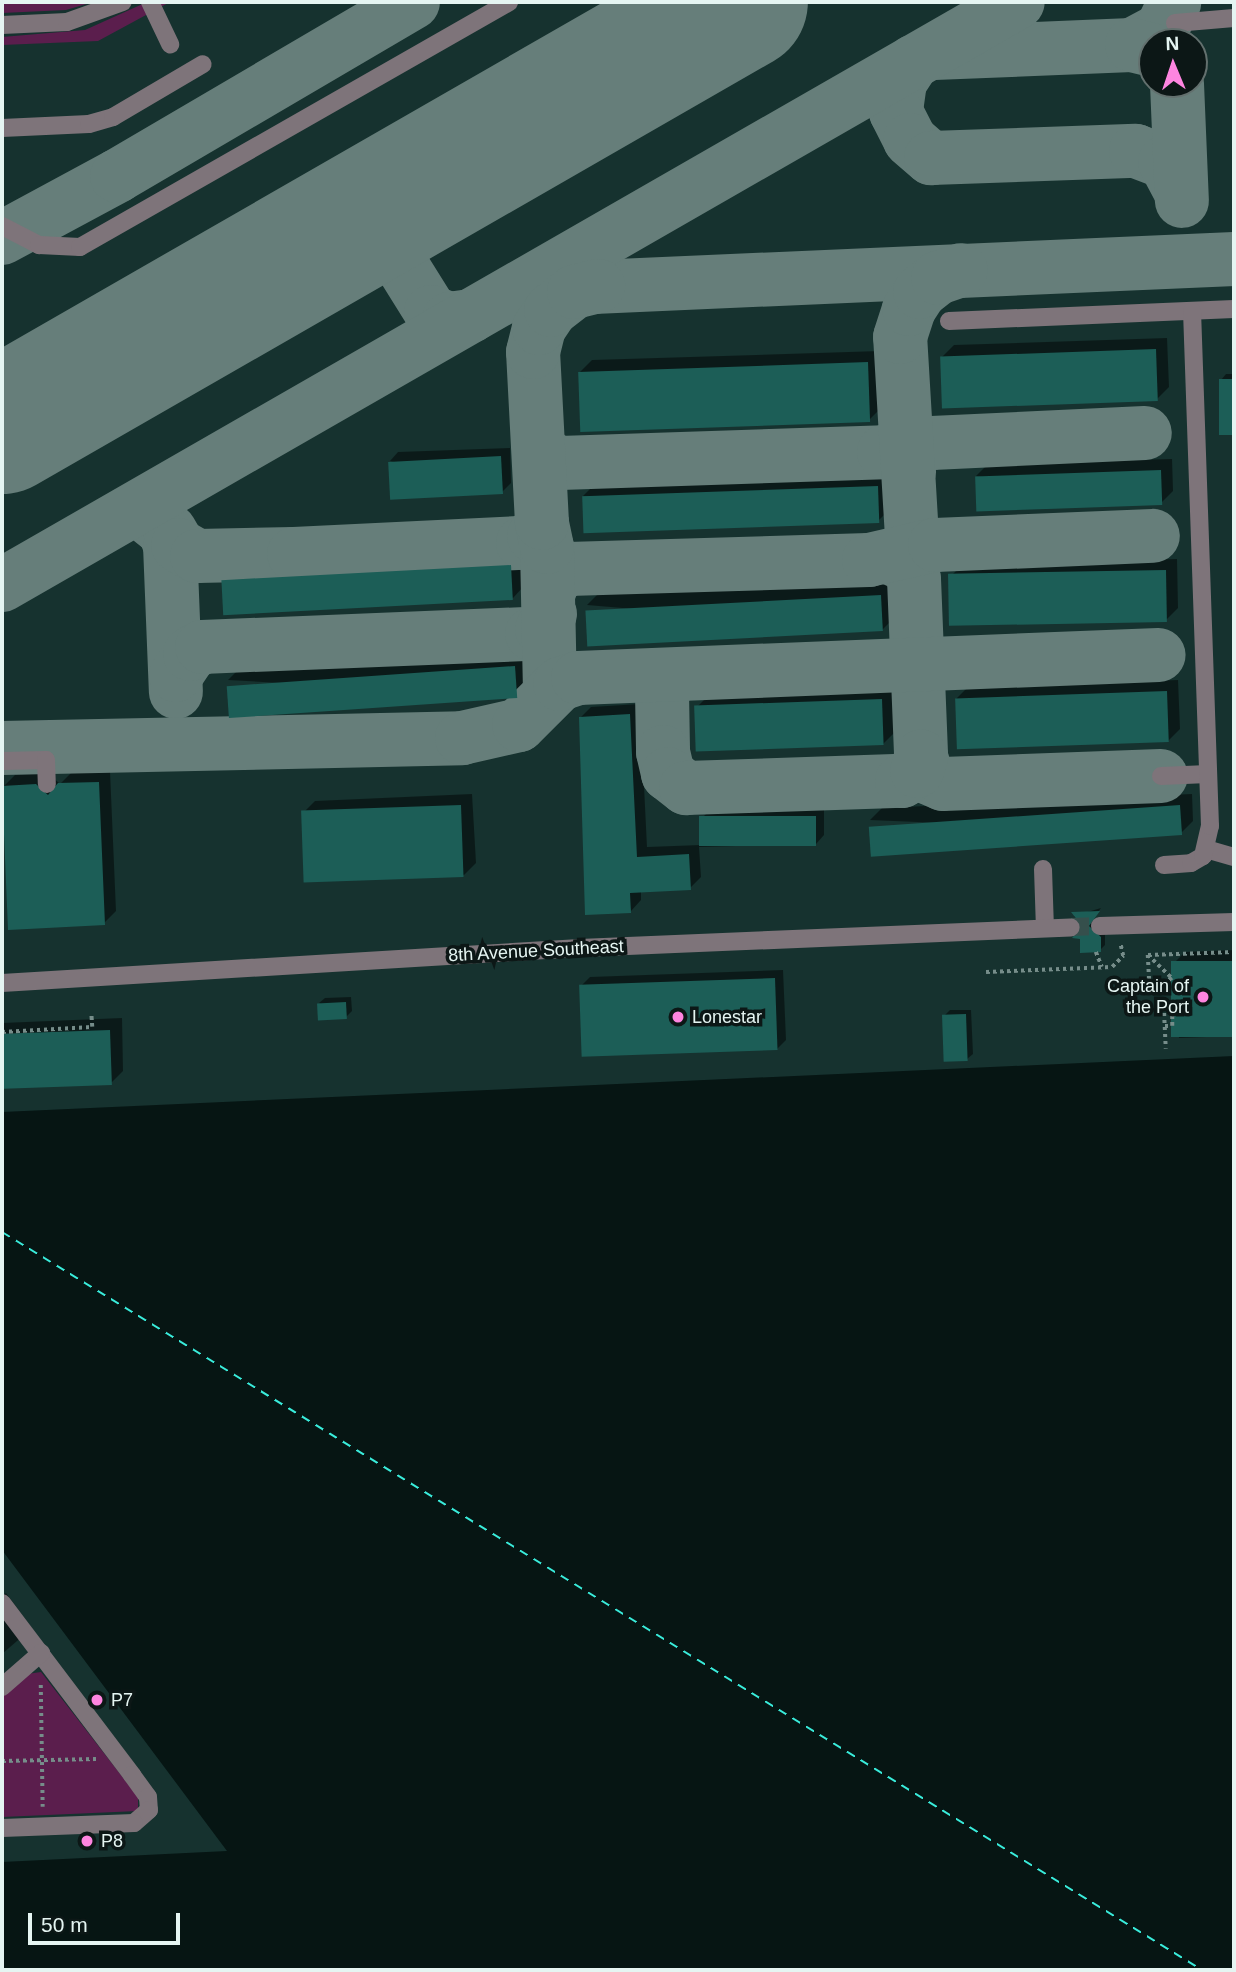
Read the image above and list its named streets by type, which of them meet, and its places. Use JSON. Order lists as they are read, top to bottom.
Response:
{
  "streets": {
    "street": ["8th Avenue Southeast"]
  },
  "places": [
    "Captain of the Port",
    "Lonestar",
    "P7",
    "P8"
  ],
  "scale_bar": "50 m",
  "north": "top"
}
